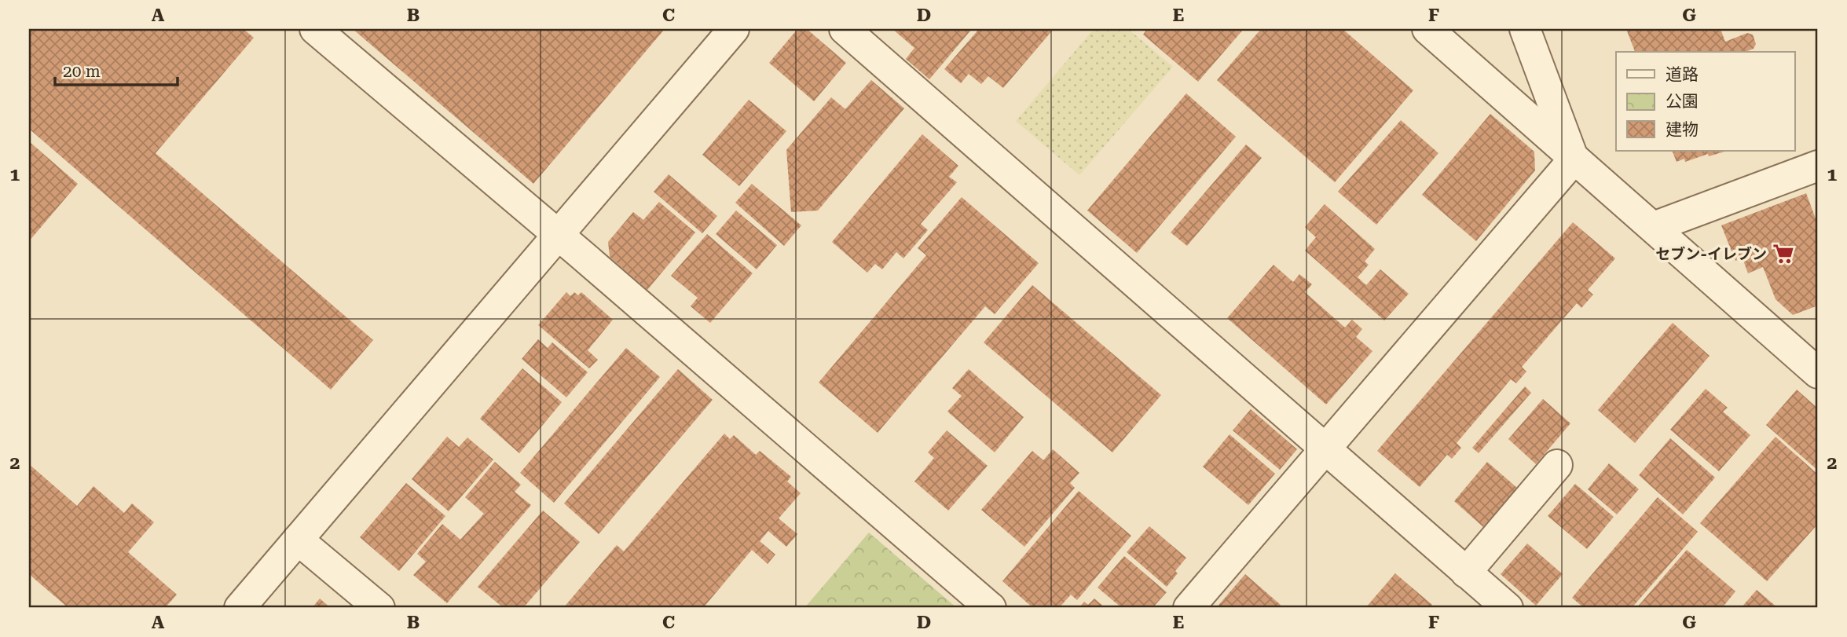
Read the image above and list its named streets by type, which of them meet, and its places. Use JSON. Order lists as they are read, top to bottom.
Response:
{
  "places": {
    "supermarket": ["セブン-イレブン"]
  },
  "legend": ["道路", "公園", "建物"],
  "scale_bar": "20 m",
  "grid": {
    "columns": [
      "A",
      "B",
      "C",
      "D",
      "E",
      "F",
      "G"
    ],
    "rows": ["1", "2"]
  }
}
